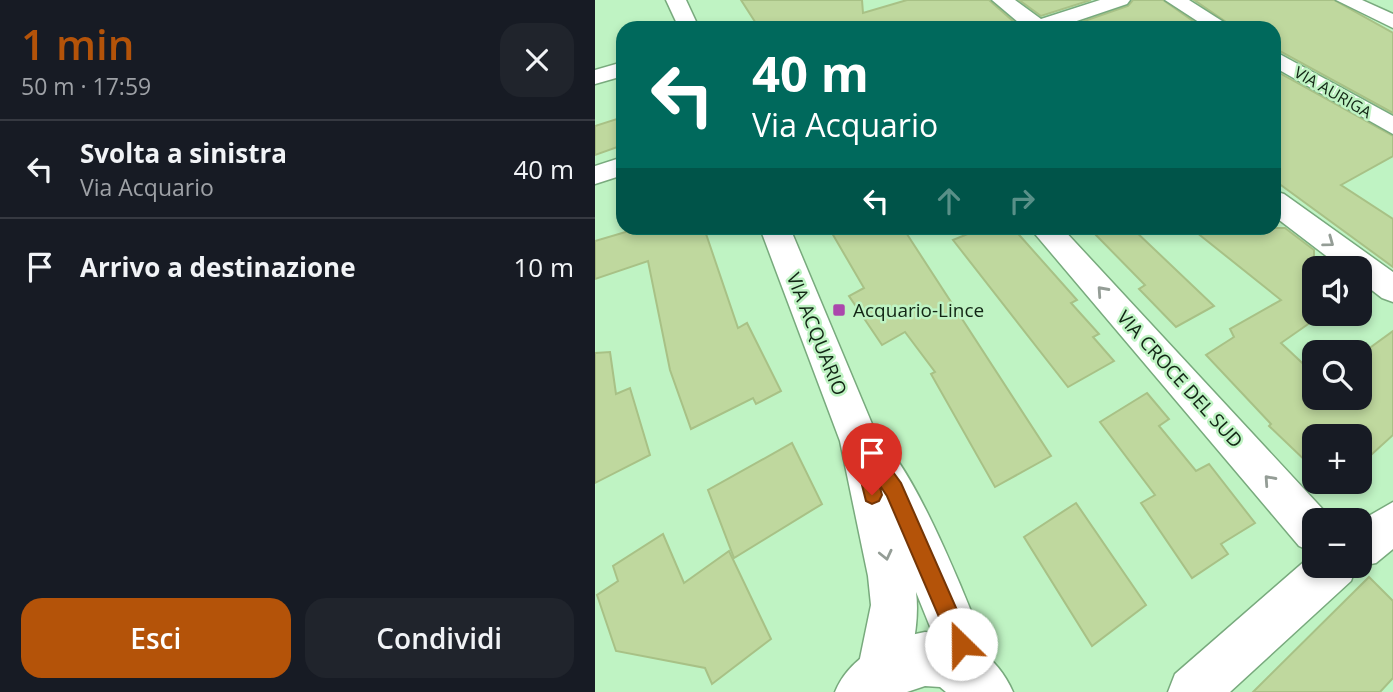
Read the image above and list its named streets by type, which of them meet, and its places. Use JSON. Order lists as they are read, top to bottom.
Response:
{
  "streets": {
    "street": ["VIA AURIGA", "VIA ACQUARIO", "VIA CROCE DEL SUD"]
  },
  "places": {
    "transit": ["Acquario-Lince"]
  },
  "page": {
    "heading": ["1 min", "50 m · 17:59"],
    "turn": ["40 m", "Via Acquario"],
    "list": [
      {
        "name": "Svolta a sinistra",
        "note": "Via Acquario",
        "value": "40 m"
      },
      {
        "name": "Arrivo a destinazione",
        "value": "10 m"
      }
    ],
    "map_buttons": ["+", "−"],
    "buttons": ["Esci", "Condividi"]
  }
}
